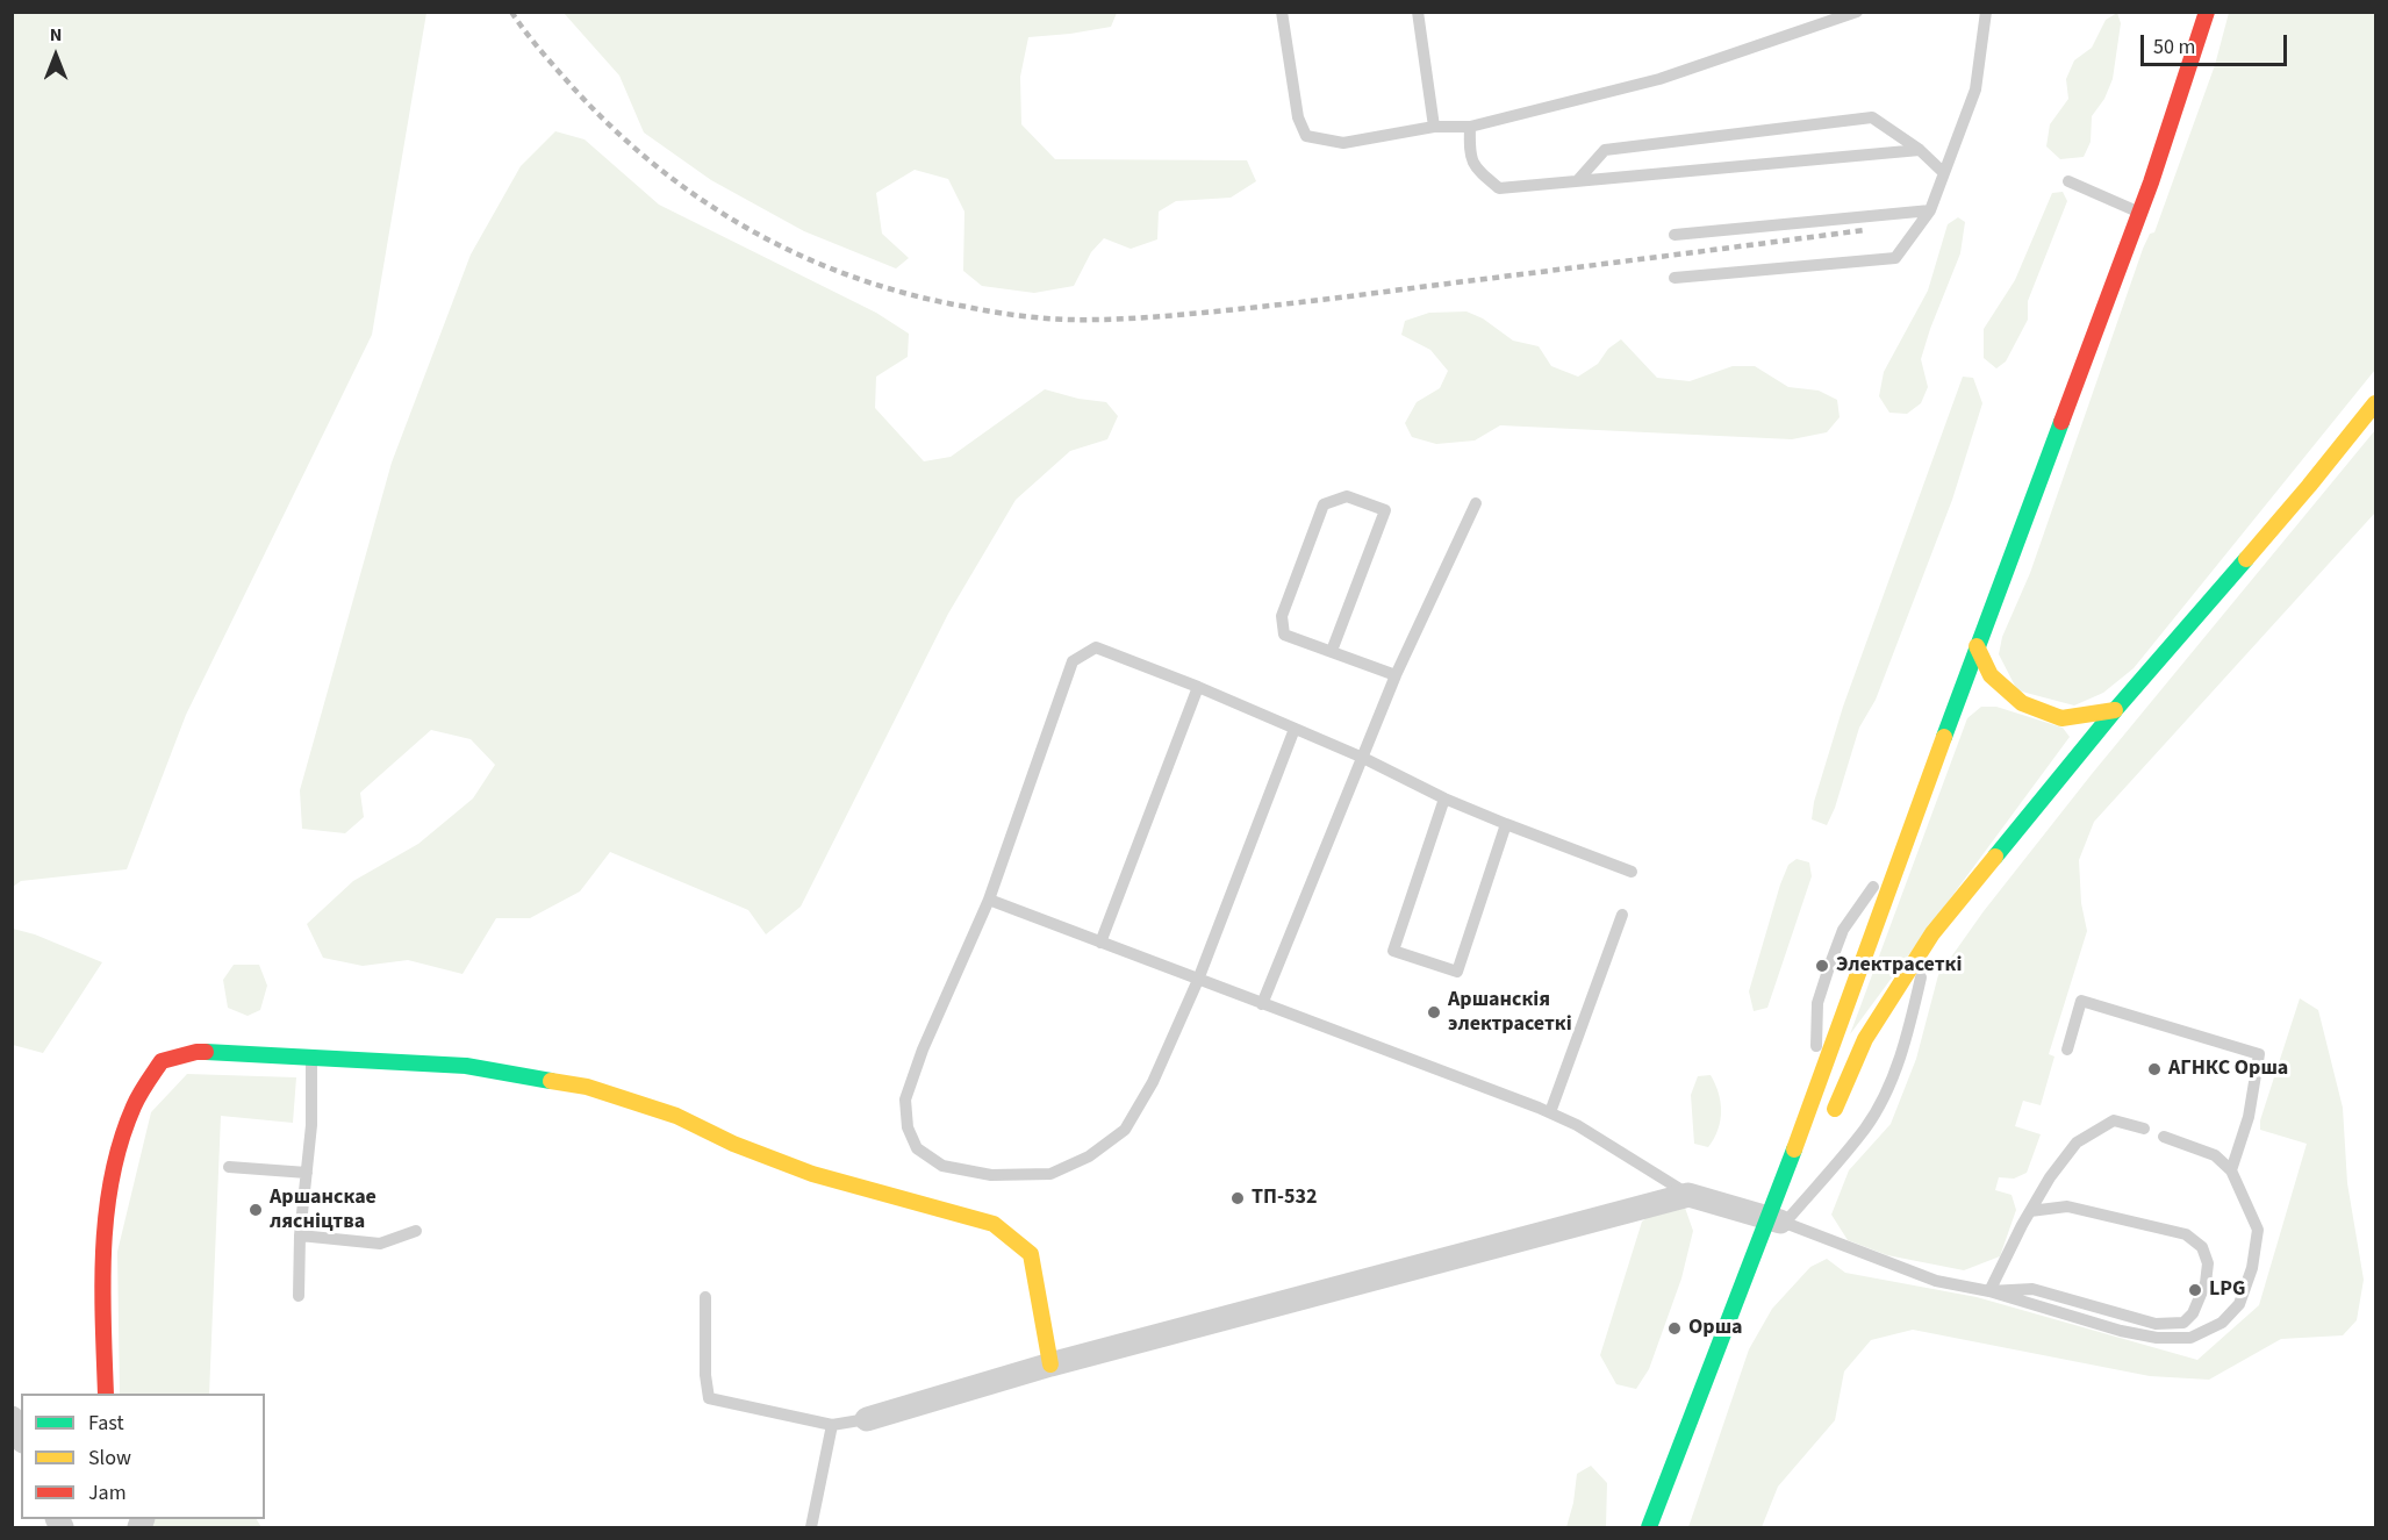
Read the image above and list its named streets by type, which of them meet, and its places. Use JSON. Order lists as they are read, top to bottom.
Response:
{
  "places": [
    "Электрасеткі",
    "Аршанскія электрасеткі",
    "АГНКС Орша",
    "ТП-532",
    "Аршанскае лясніцтва",
    "LPG",
    "Орша"
  ],
  "legend": ["Fast", "Slow", "Jam"],
  "scale_bar": "50 m",
  "north": "top"
}
